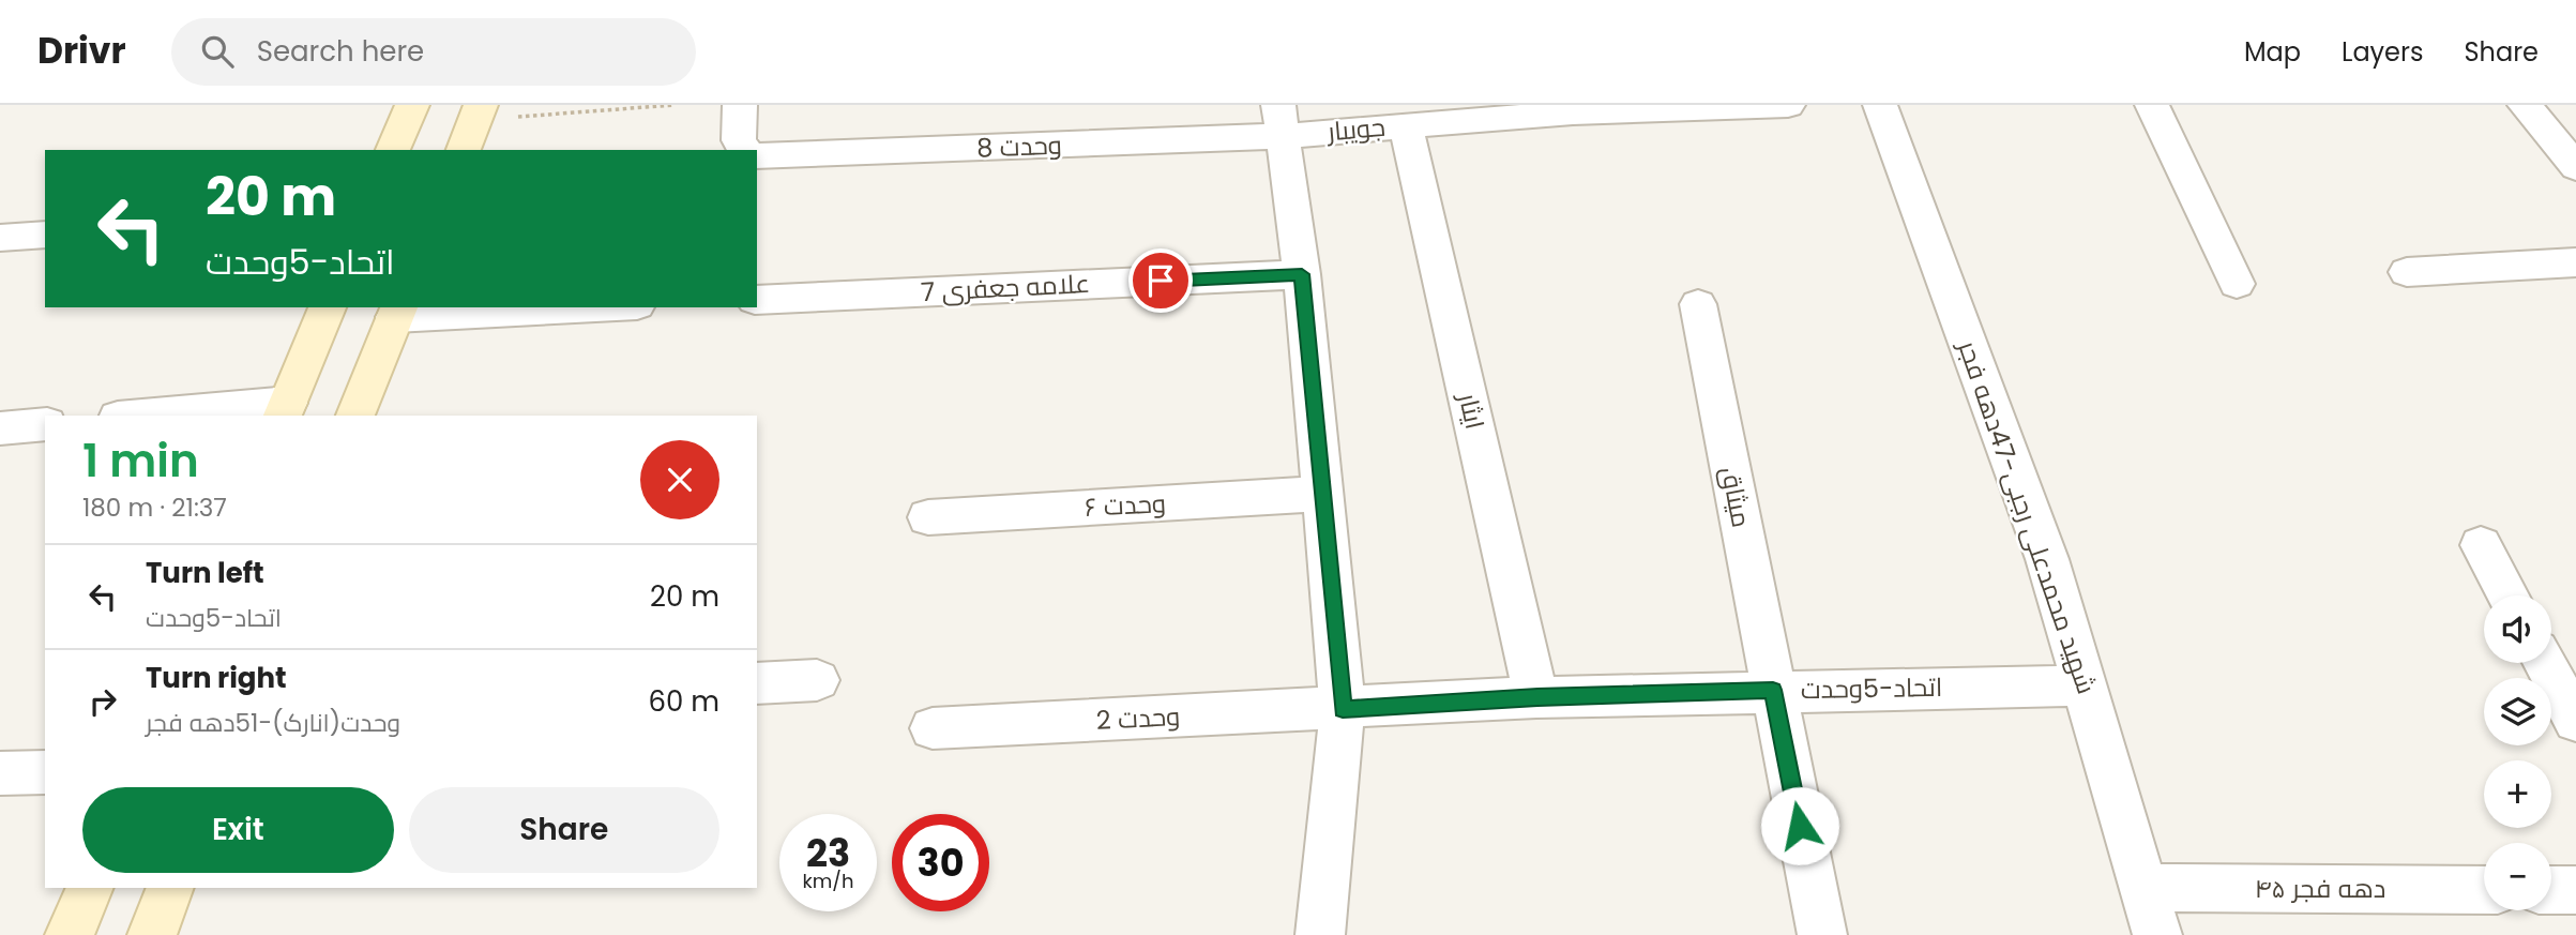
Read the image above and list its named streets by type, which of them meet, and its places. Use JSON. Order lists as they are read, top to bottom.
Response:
{
  "streets": {
    "street": [
      "جویبار",
      "وحدت 8",
      "علامه جعفری 7",
      "ایثار",
      "میثاق",
      "وحدت ۶",
      "شهید محمدعلی رجبی-47دهه فجر",
      "اتحاد-5وحدت",
      "وحدت 2",
      "دهه فجر ۴۵"
    ]
  },
  "crossings": [
    ["جویبار", "وحدت 8"],
    ["جویبار", "ایثار"],
    ["ایثار", "اتحاد-5وحدت"],
    ["میثاق", "اتحاد-5وحدت"],
    ["شهید محمدعلی رجبی-47دهه فجر", "اتحاد-5وحدت"],
    ["شهید محمدعلی رجبی-47دهه فجر", "دهه فجر ۴۵"],
    ["اتحاد-5وحدت", "وحدت 2"]
  ],
  "page": {
    "header": "Drivr",
    "search": "Search here",
    "nav": ["Map", "Layers", "Share"],
    "turn": ["20 m", "اتحاد-5وحدت"],
    "heading": ["1 min", "180 m · 21:37"],
    "list": [
      {
        "name": "Turn left",
        "note": "اتحاد-5وحدت",
        "value": "20 m"
      },
      {
        "name": "Turn right",
        "note": "وحدت(انارک)-51دهه فجر",
        "value": "60 m"
      }
    ],
    "map_buttons": ["+", "−"],
    "buttons": ["Exit", "Share"],
    "speed": "23 km/h",
    "limit": "30"
  }
}
